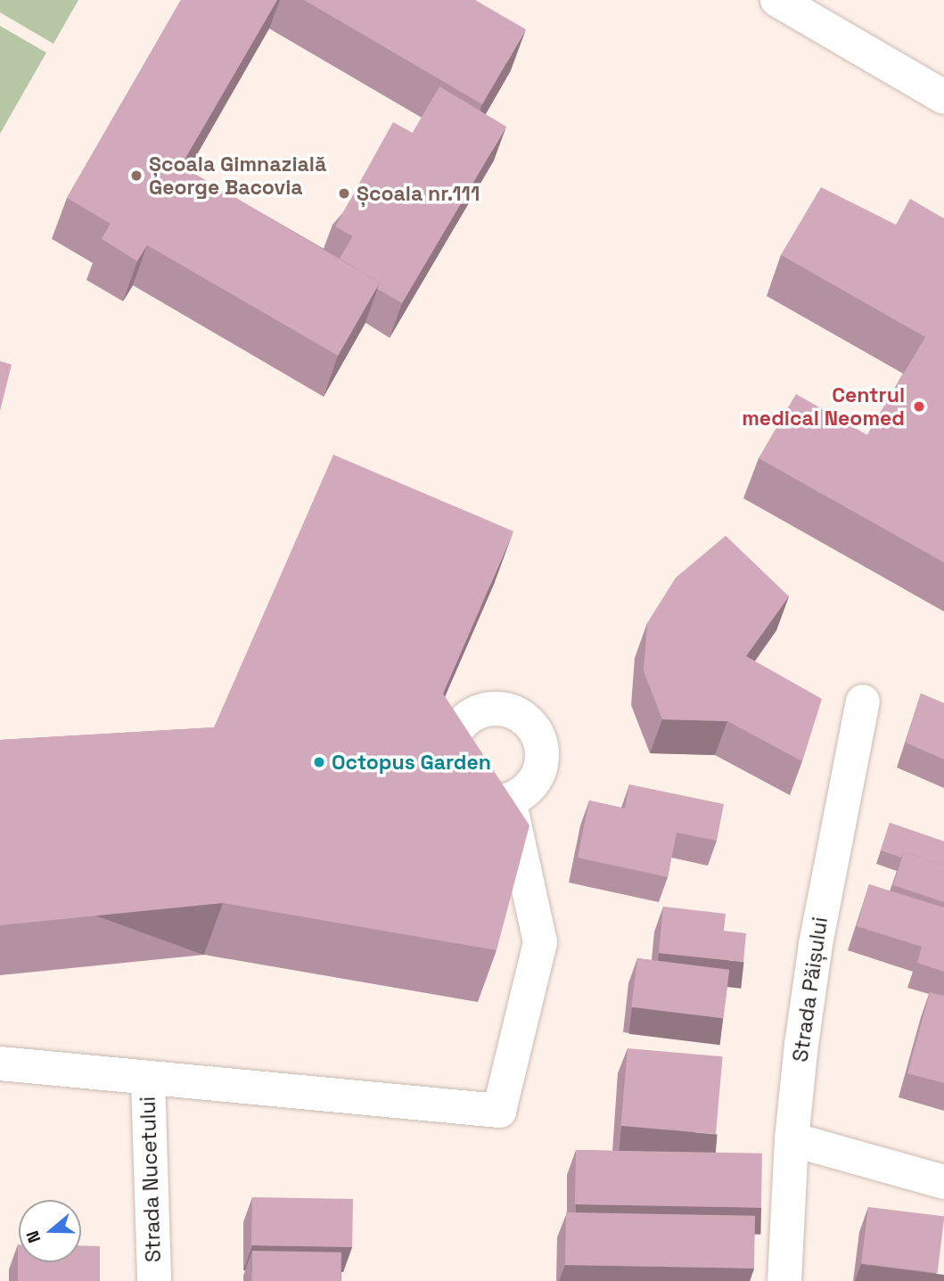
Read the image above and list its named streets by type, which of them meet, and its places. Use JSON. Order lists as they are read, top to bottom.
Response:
{
  "streets": {
    "street": ["Strada Păișului", "Strada Nucetului"]
  },
  "places": [
    "Școala Gimnazială George Bacovia",
    "Școala nr.111",
    "Centrul medical Neomed",
    "Octopus Garden"
  ],
  "north": "left"
}
